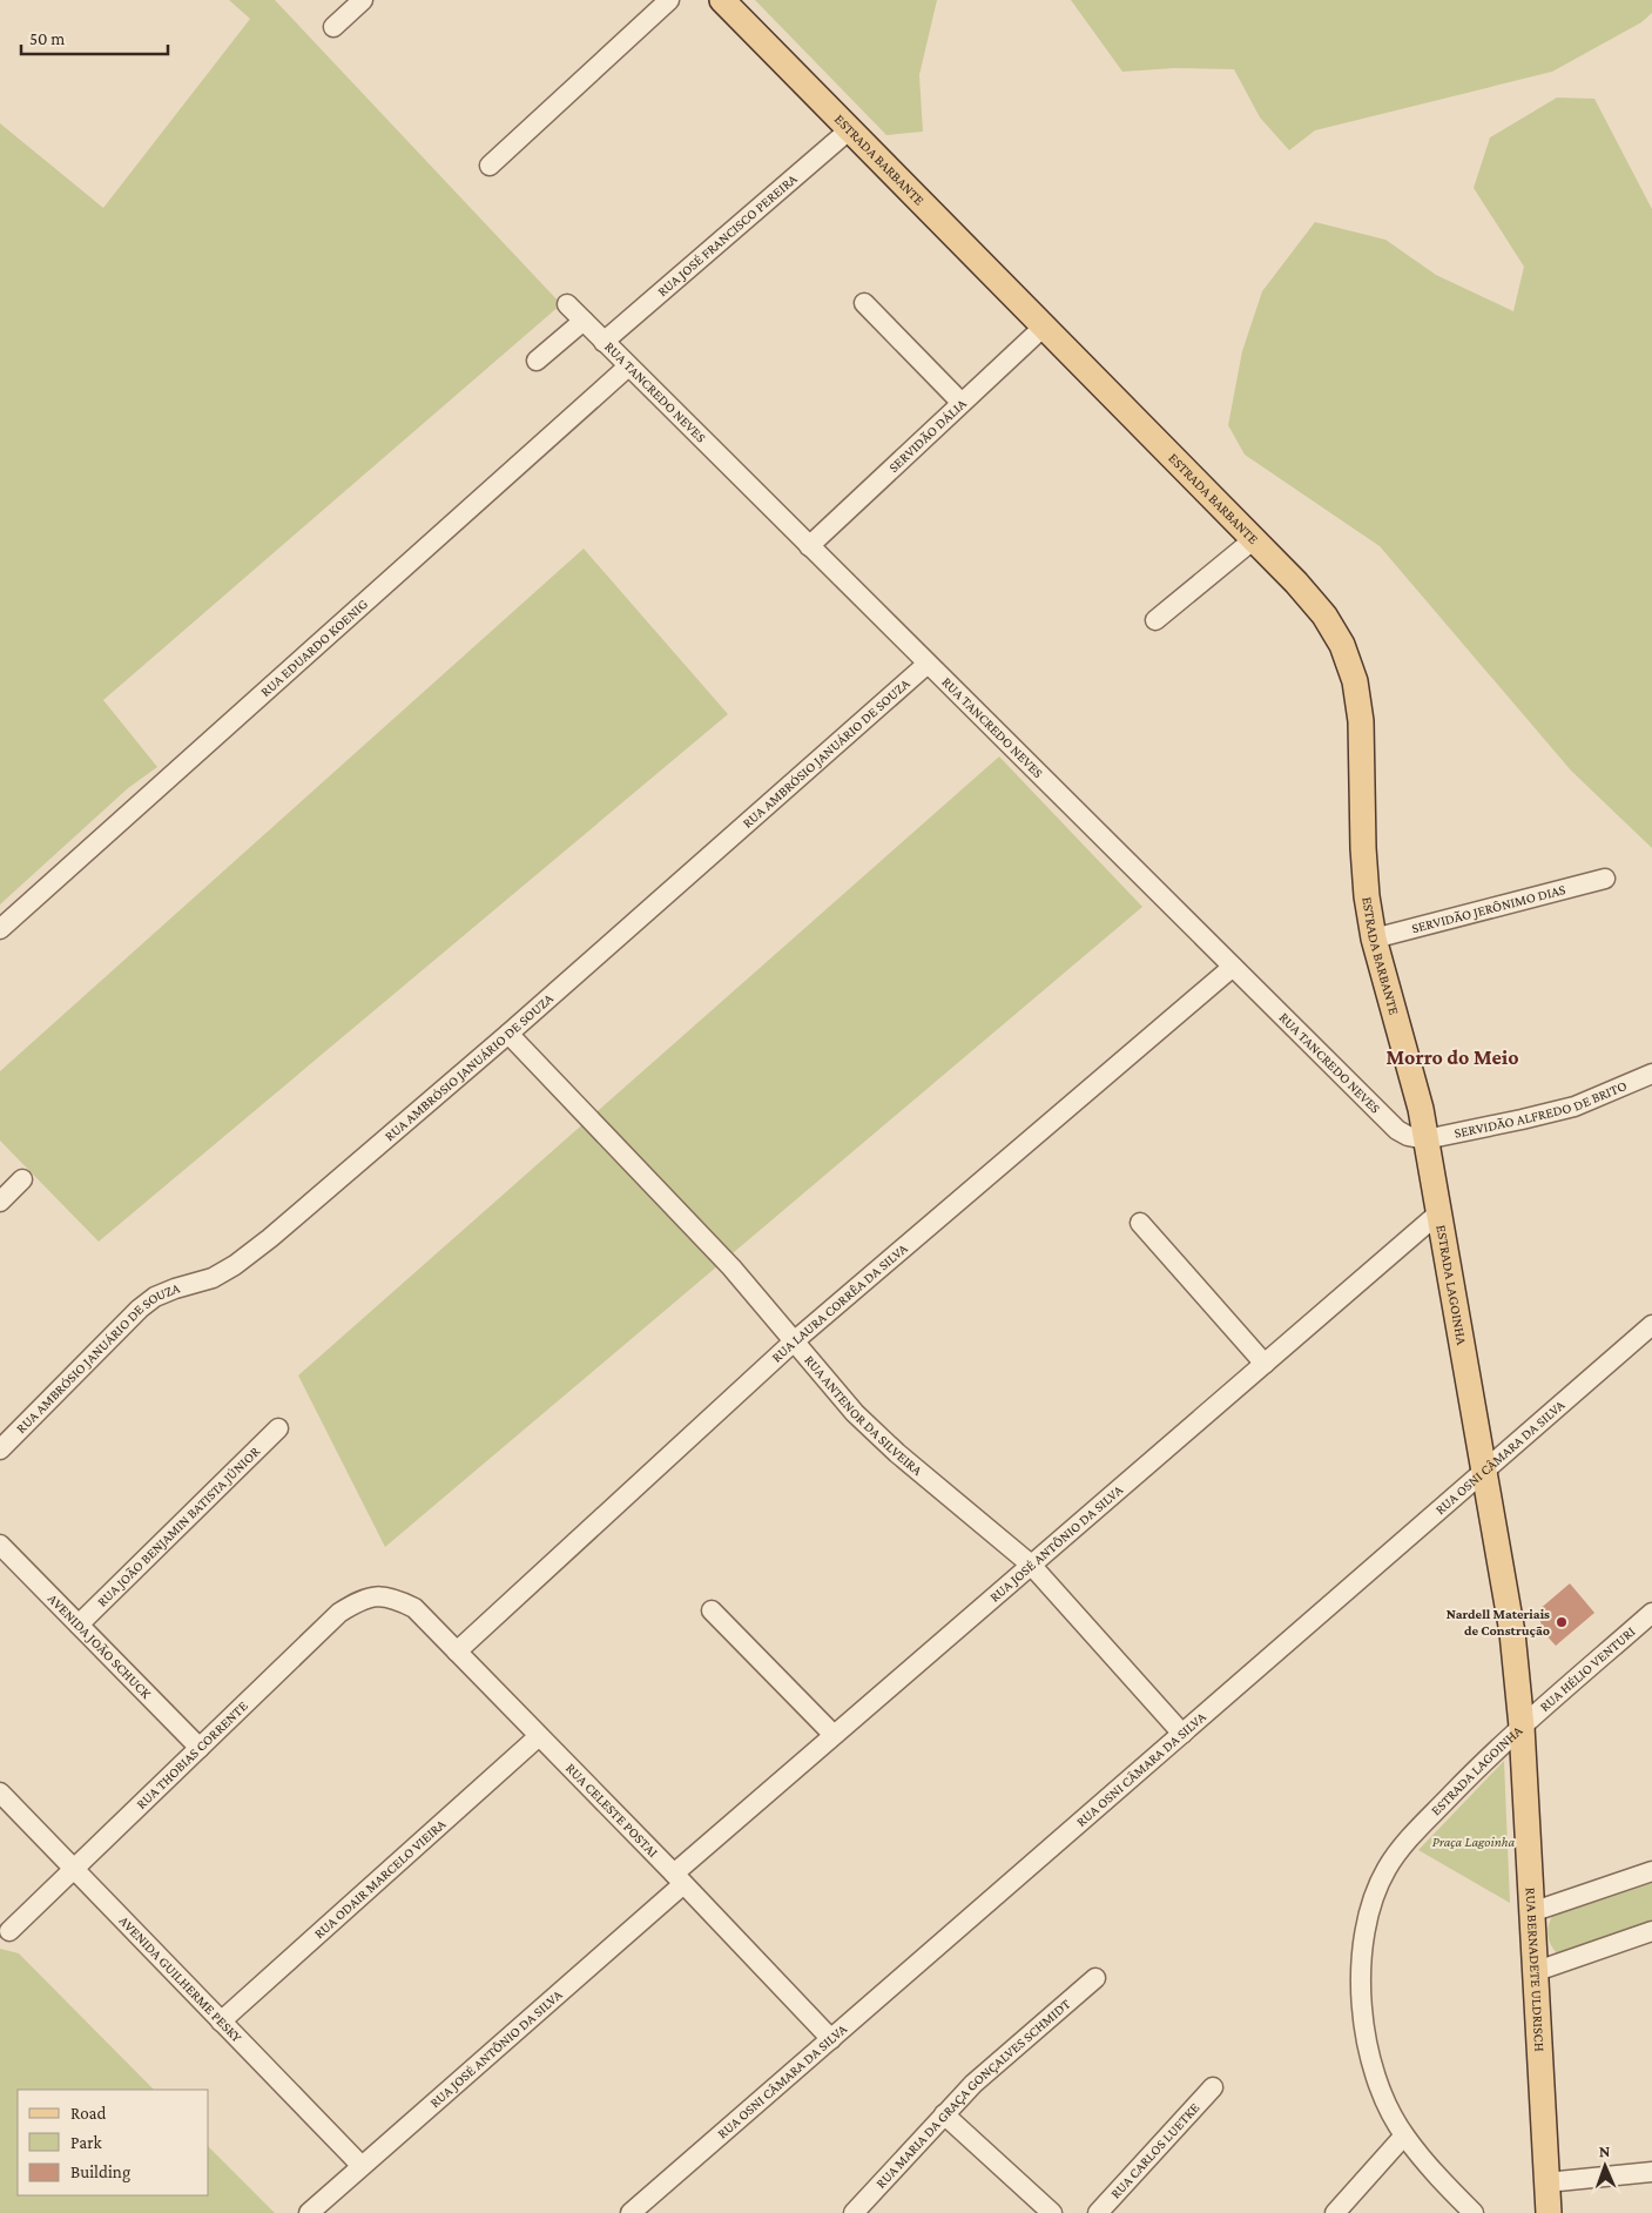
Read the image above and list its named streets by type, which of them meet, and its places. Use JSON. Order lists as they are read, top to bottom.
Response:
{
  "streets": {
    "main road": ["ESTRADA BARBANTE", "ESTRADA LAGOINHA", "RUA BERNADETE ULDRISCH"],
    "street": [
      "RUA JOSÉ FRANCISCO PEREIRA",
      "RUA TANCREDO NEVES",
      "SERVIDÃO DÁLIA",
      "RUA EDUARDO KOENIG",
      "RUA AMBRÓSIO JANUÁRIO DE SOUZA",
      "SERVIDÃO JERÔNIMO DIAS",
      "SERVIDÃO ALFREDO DE BRITO",
      "RUA LAURA CORRÊA DA SILVA",
      "RUA ANTENOR DA SILVEIRA",
      "RUA OSNI CÂMARA DA SILVA",
      "RUA JOÃO BENJAMIN BATISTA JÚNIOR",
      "RUA JOSÉ ANTÔNIO DA SILVA",
      "AVENIDA JOÃO SCHUCK",
      "RUA HÉLIO VENTURI",
      "RUA THOBIAS CORRENTE",
      "RUA CELESTE POSTAI",
      "RUA ODAIR MARCELO VIEIRA",
      "AVENIDA GUILHERME PESKY",
      "RUA MARIA DA GRAÇA GONÇALVES SCHMIDT",
      "RUA CARLOS LUETKE"
    ]
  },
  "crossings": [
    ["ESTRADA BARBANTE", "RUA JOSÉ FRANCISCO PEREIRA"],
    ["ESTRADA BARBANTE", "RUA TANCREDO NEVES"],
    ["ESTRADA BARBANTE", "SERVIDÃO DÁLIA"],
    ["ESTRADA BARBANTE", "SERVIDÃO JERÔNIMO DIAS"],
    ["ESTRADA BARBANTE", "SERVIDÃO ALFREDO DE BRITO"],
    ["ESTRADA BARBANTE", "ESTRADA LAGOINHA"],
    ["RUA JOSÉ FRANCISCO PEREIRA", "RUA TANCREDO NEVES"],
    ["RUA TANCREDO NEVES", "SERVIDÃO DÁLIA"],
    ["RUA TANCREDO NEVES", "RUA EDUARDO KOENIG"],
    ["RUA TANCREDO NEVES", "RUA AMBRÓSIO JANUÁRIO DE SOUZA"],
    ["RUA TANCREDO NEVES", "SERVIDÃO ALFREDO DE BRITO"],
    ["RUA TANCREDO NEVES", "ESTRADA LAGOINHA"],
    ["RUA TANCREDO NEVES", "RUA LAURA CORRÊA DA SILVA"],
    ["RUA AMBRÓSIO JANUÁRIO DE SOUZA", "RUA ANTENOR DA SILVEIRA"],
    ["SERVIDÃO ALFREDO DE BRITO", "ESTRADA LAGOINHA"],
    ["ESTRADA LAGOINHA", "RUA OSNI CÂMARA DA SILVA"],
    ["ESTRADA LAGOINHA", "RUA JOSÉ ANTÔNIO DA SILVA"],
    ["ESTRADA LAGOINHA", "RUA HÉLIO VENTURI"],
    ["ESTRADA LAGOINHA", "RUA BERNADETE ULDRISCH"],
    ["RUA LAURA CORRÊA DA SILVA", "RUA ANTENOR DA SILVEIRA"],
    ["RUA LAURA CORRÊA DA SILVA", "RUA CELESTE POSTAI"],
    ["RUA ANTENOR DA SILVEIRA", "RUA OSNI CÂMARA DA SILVA"],
    ["RUA ANTENOR DA SILVEIRA", "RUA JOSÉ ANTÔNIO DA SILVA"],
    ["RUA OSNI CÂMARA DA SILVA", "RUA CELESTE POSTAI"],
    ["RUA JOÃO BENJAMIN BATISTA JÚNIOR", "AVENIDA JOÃO SCHUCK"],
    ["RUA JOSÉ ANTÔNIO DA SILVA", "RUA CELESTE POSTAI"],
    ["RUA JOSÉ ANTÔNIO DA SILVA", "AVENIDA GUILHERME PESKY"],
    ["AVENIDA JOÃO SCHUCK", "RUA THOBIAS CORRENTE"],
    ["RUA HÉLIO VENTURI", "RUA BERNADETE ULDRISCH"],
    ["RUA THOBIAS CORRENTE", "RUA CELESTE POSTAI"],
    ["RUA THOBIAS CORRENTE", "AVENIDA GUILHERME PESKY"],
    ["RUA CELESTE POSTAI", "RUA ODAIR MARCELO VIEIRA"],
    ["RUA ODAIR MARCELO VIEIRA", "AVENIDA GUILHERME PESKY"]
  ],
  "districts": ["Morro do Meio"],
  "parks": ["Praça Lagoinha"],
  "places": ["Nardell Materiais de Construção"],
  "legend": ["Road", "Park", "Building"],
  "scale_bar": "50 m",
  "north": "top"
}
